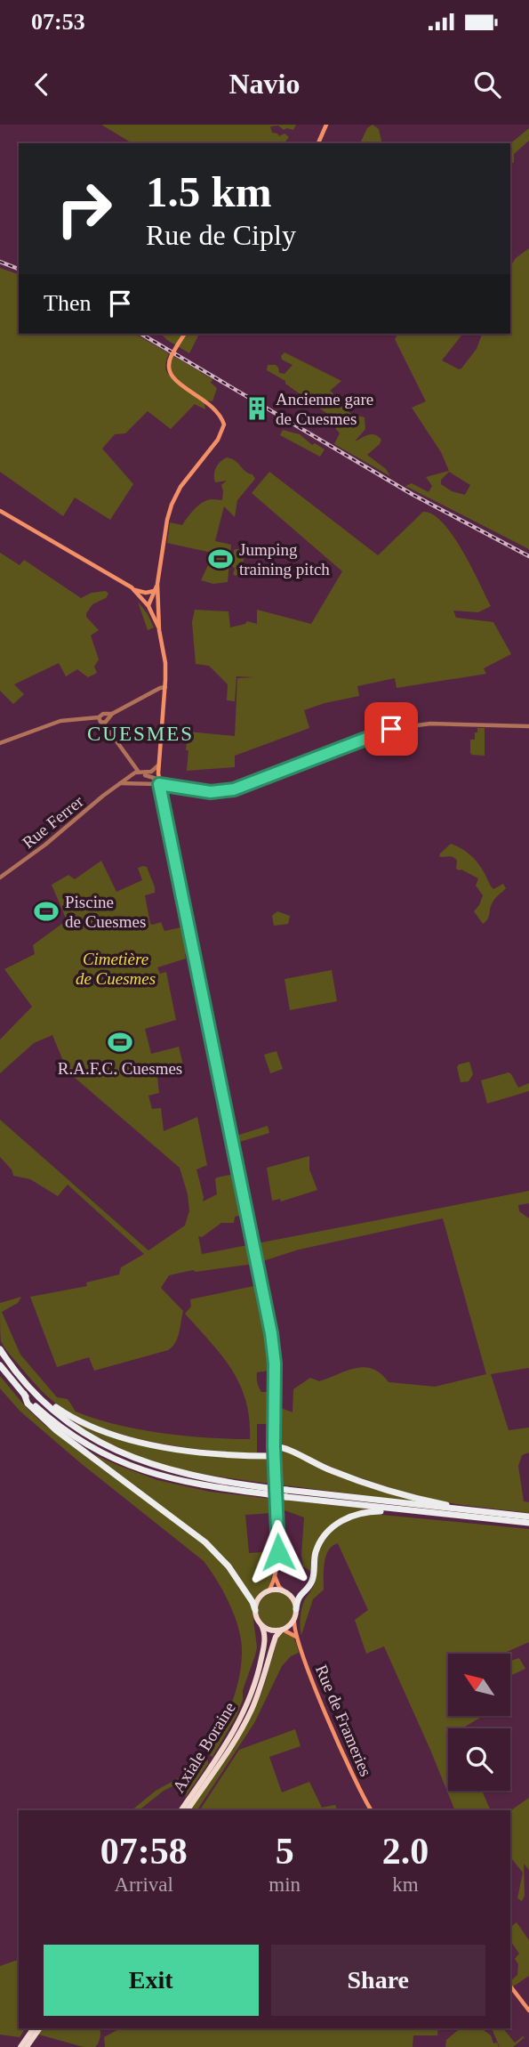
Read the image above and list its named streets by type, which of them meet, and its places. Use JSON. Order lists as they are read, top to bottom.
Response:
{
  "streets": {
    "highway": ["Axiale Boraine"],
    "main road": ["Rue de Frameries"],
    "street": ["Rue Ferrer"]
  },
  "crossings": [
    ["Rue de Frameries", "Axiale Boraine"]
  ],
  "districts": ["CUESMES"],
  "parks": ["Cimetière de Cuesmes"],
  "places": {
    "building": ["Ancienne gare de Cuesmes"],
    "sports": ["Jumping training pitch", "Piscine de Cuesmes", "R.A.F.C. Cuesmes"]
  },
  "north": "top left",
  "page": {
    "status": "07:53",
    "header": "Navio",
    "turn": ["1.5 km", "Rue de Ciply"],
    "then": "Then",
    "eta": [
      "07:58",
      "Arrival",
      "5",
      "min",
      "2.0",
      "km"
    ],
    "buttons": ["Exit", "Share"]
  }
}
